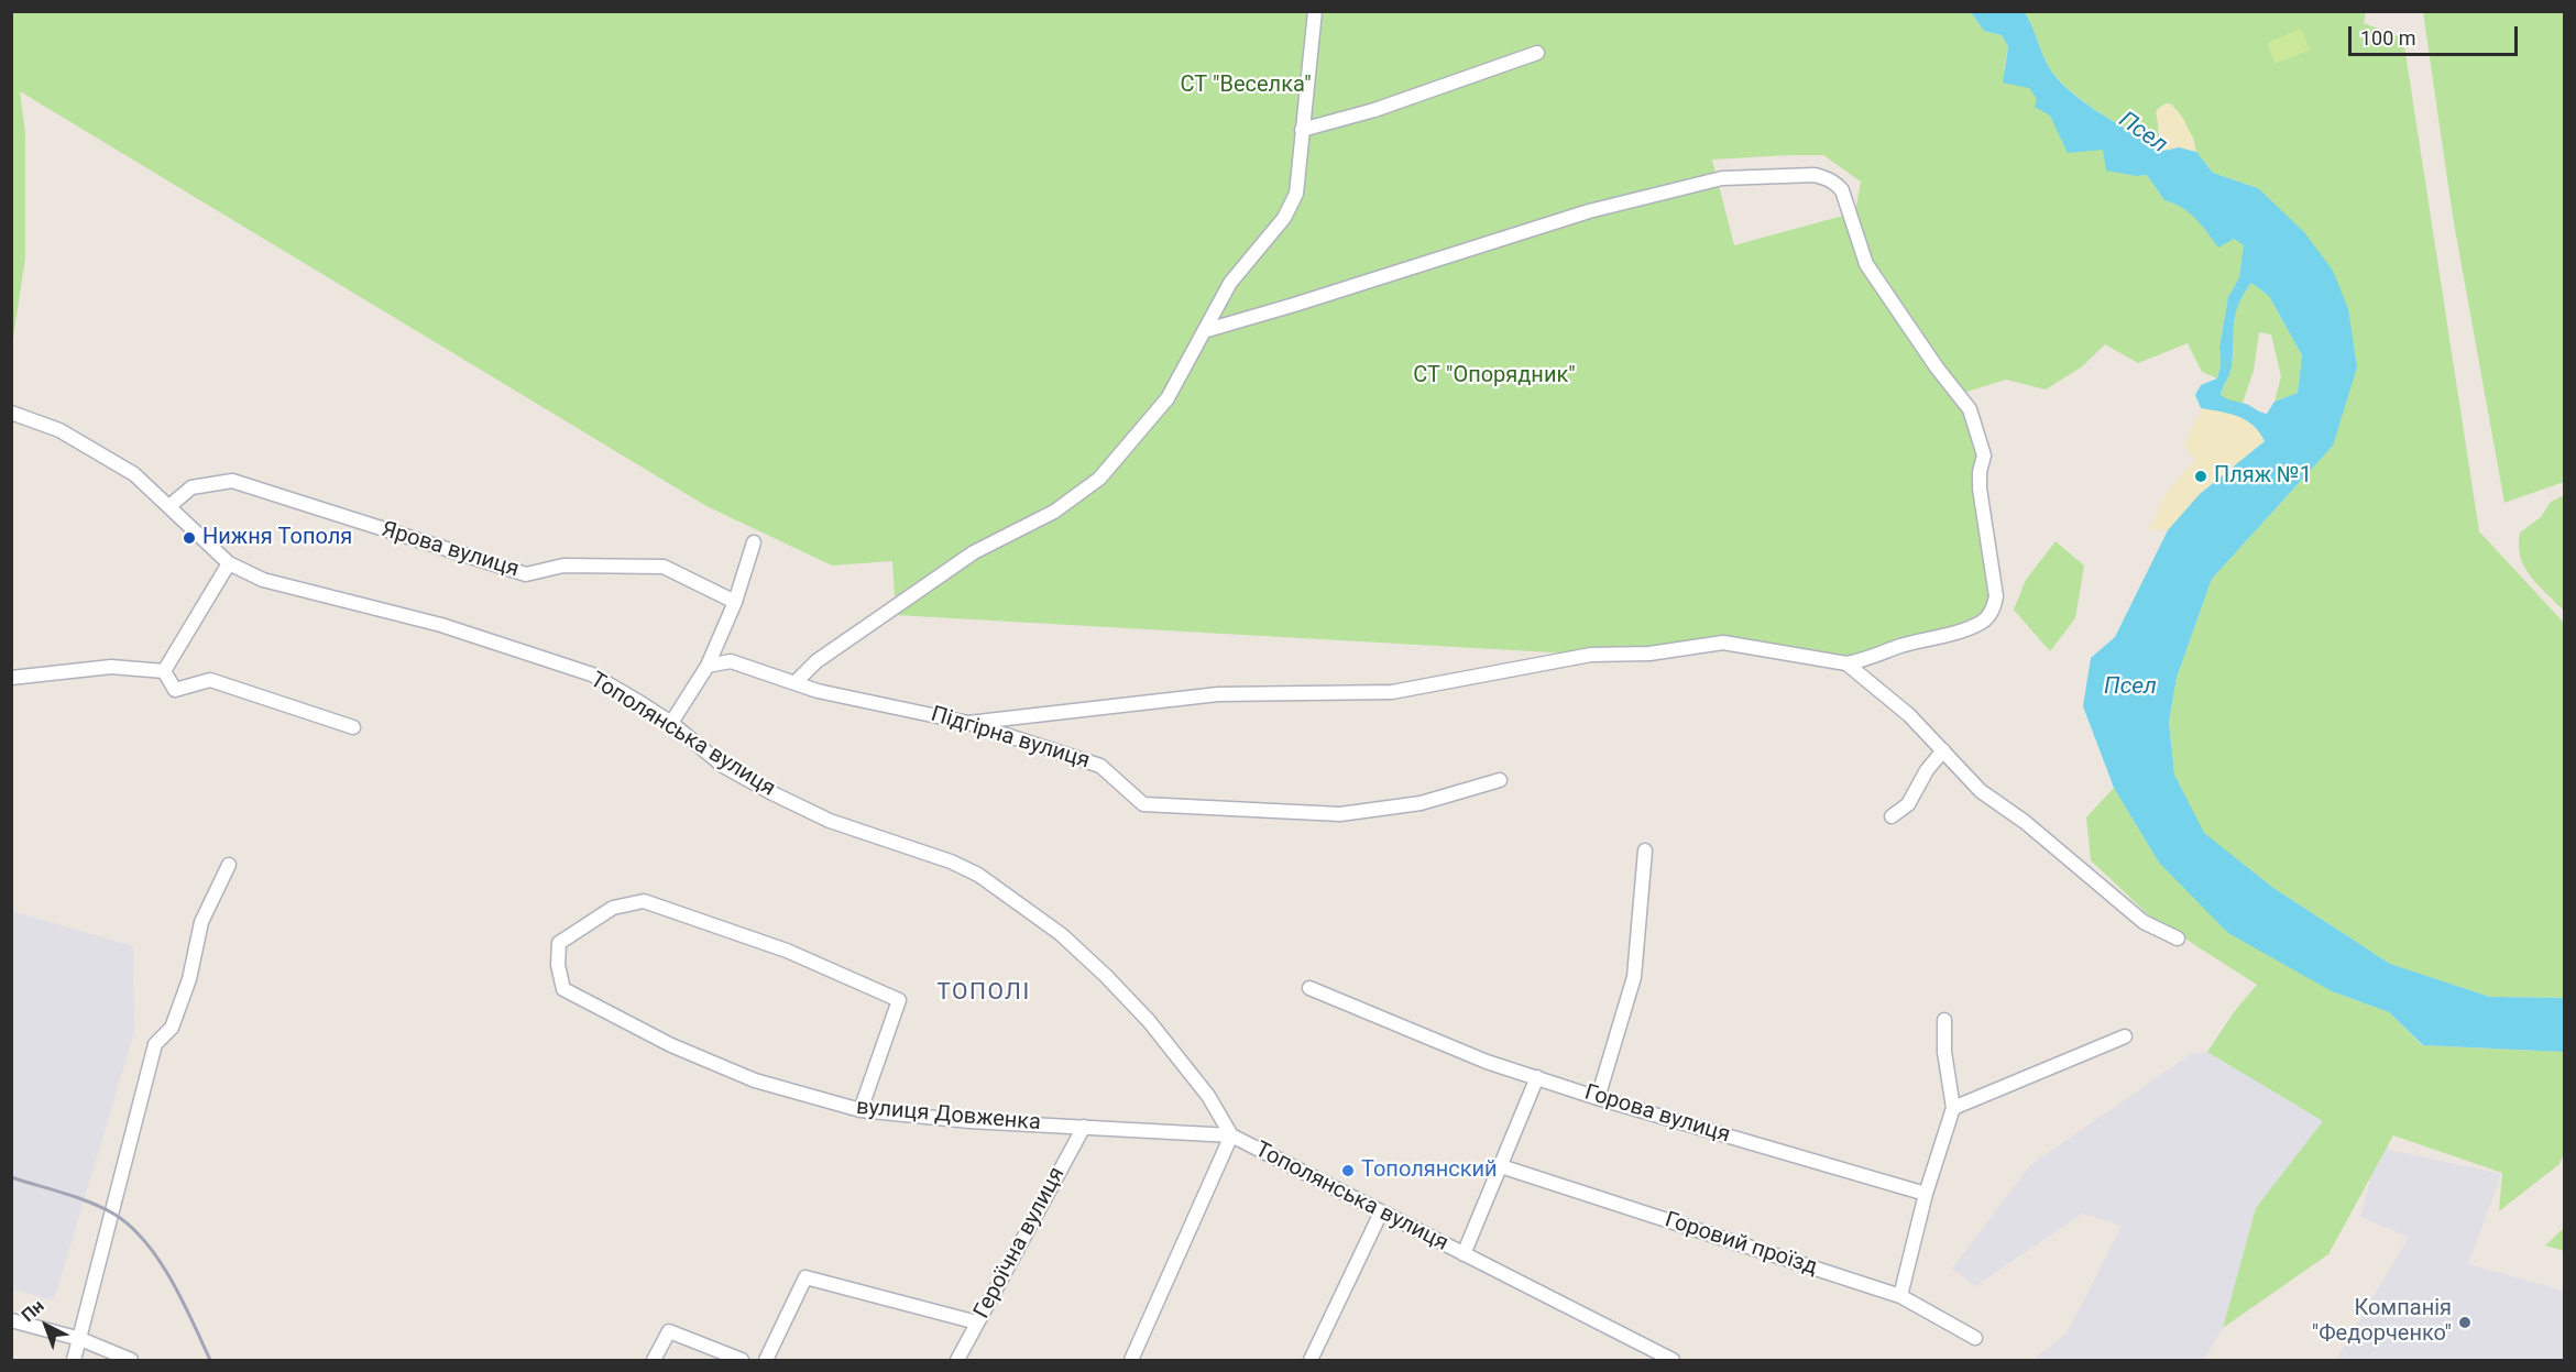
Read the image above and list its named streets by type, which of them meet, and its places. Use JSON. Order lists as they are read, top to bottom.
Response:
{
  "streets": {
    "street": [
      "Ярова вулиця",
      "Тополянська вулиця",
      "Підгірна вулиця",
      "Горова вулиця",
      "вулиця Довженка",
      "Героїчна вулиця",
      "Горовий проїзд"
    ]
  },
  "crossings": [
    ["Ярова вулиця", "Тополянська вулиця"],
    ["Тополянська вулиця", "вулиця Довженка"],
    ["вулиця Довженка", "Героїчна вулиця"]
  ],
  "districts": ["ТОПОЛІ"],
  "water": ["Псел"],
  "parks": ["СТ \"Веселка\"", "СТ \"Опорядник\""],
  "places": [
    "Пляж №1",
    "Нижня Тополя",
    "Тополянский",
    "Компанія \"Федорченко\""
  ],
  "scale_bar": "100 m",
  "north": "top left"
}
